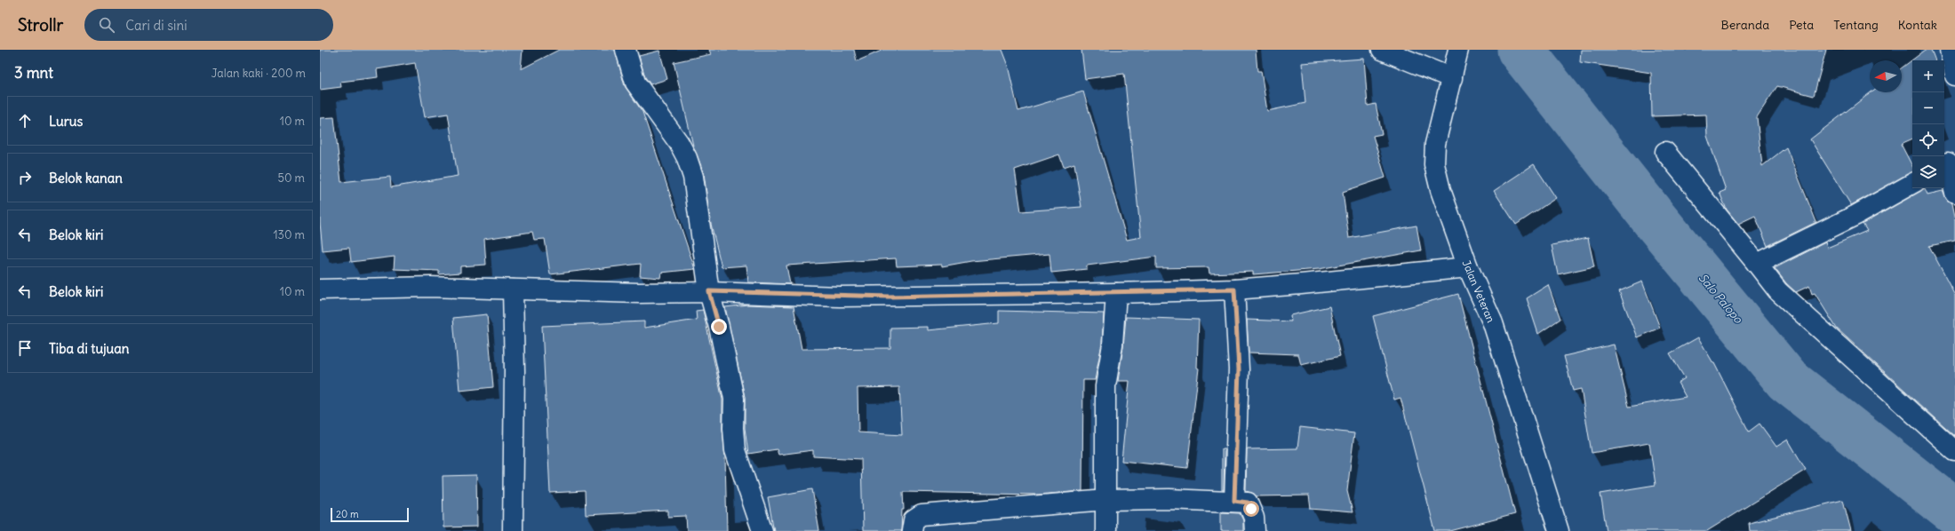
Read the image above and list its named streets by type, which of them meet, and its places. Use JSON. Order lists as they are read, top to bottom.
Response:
{
  "streets": {
    "main road": ["Jalan Veteran"]
  },
  "water": ["Salo Palopo"],
  "scale_bar": "20 m",
  "north": "left",
  "page": {
    "header": "Strollr",
    "search": "Cari di sini",
    "nav": [
      "Beranda",
      "Peta",
      "Tentang",
      "Kontak"
    ],
    "heading": ["3 mnt", "Jalan kaki · 200 m"],
    "map_buttons": ["+", "−"],
    "list": [
      ["Lurus", "10 m"],
      ["Belok kanan", "50 m"],
      ["Belok kiri", "130 m"],
      ["Belok kiri", "10 m"],
      "Tiba di tujuan"
    ],
    "scale": "20 m"
  }
}
